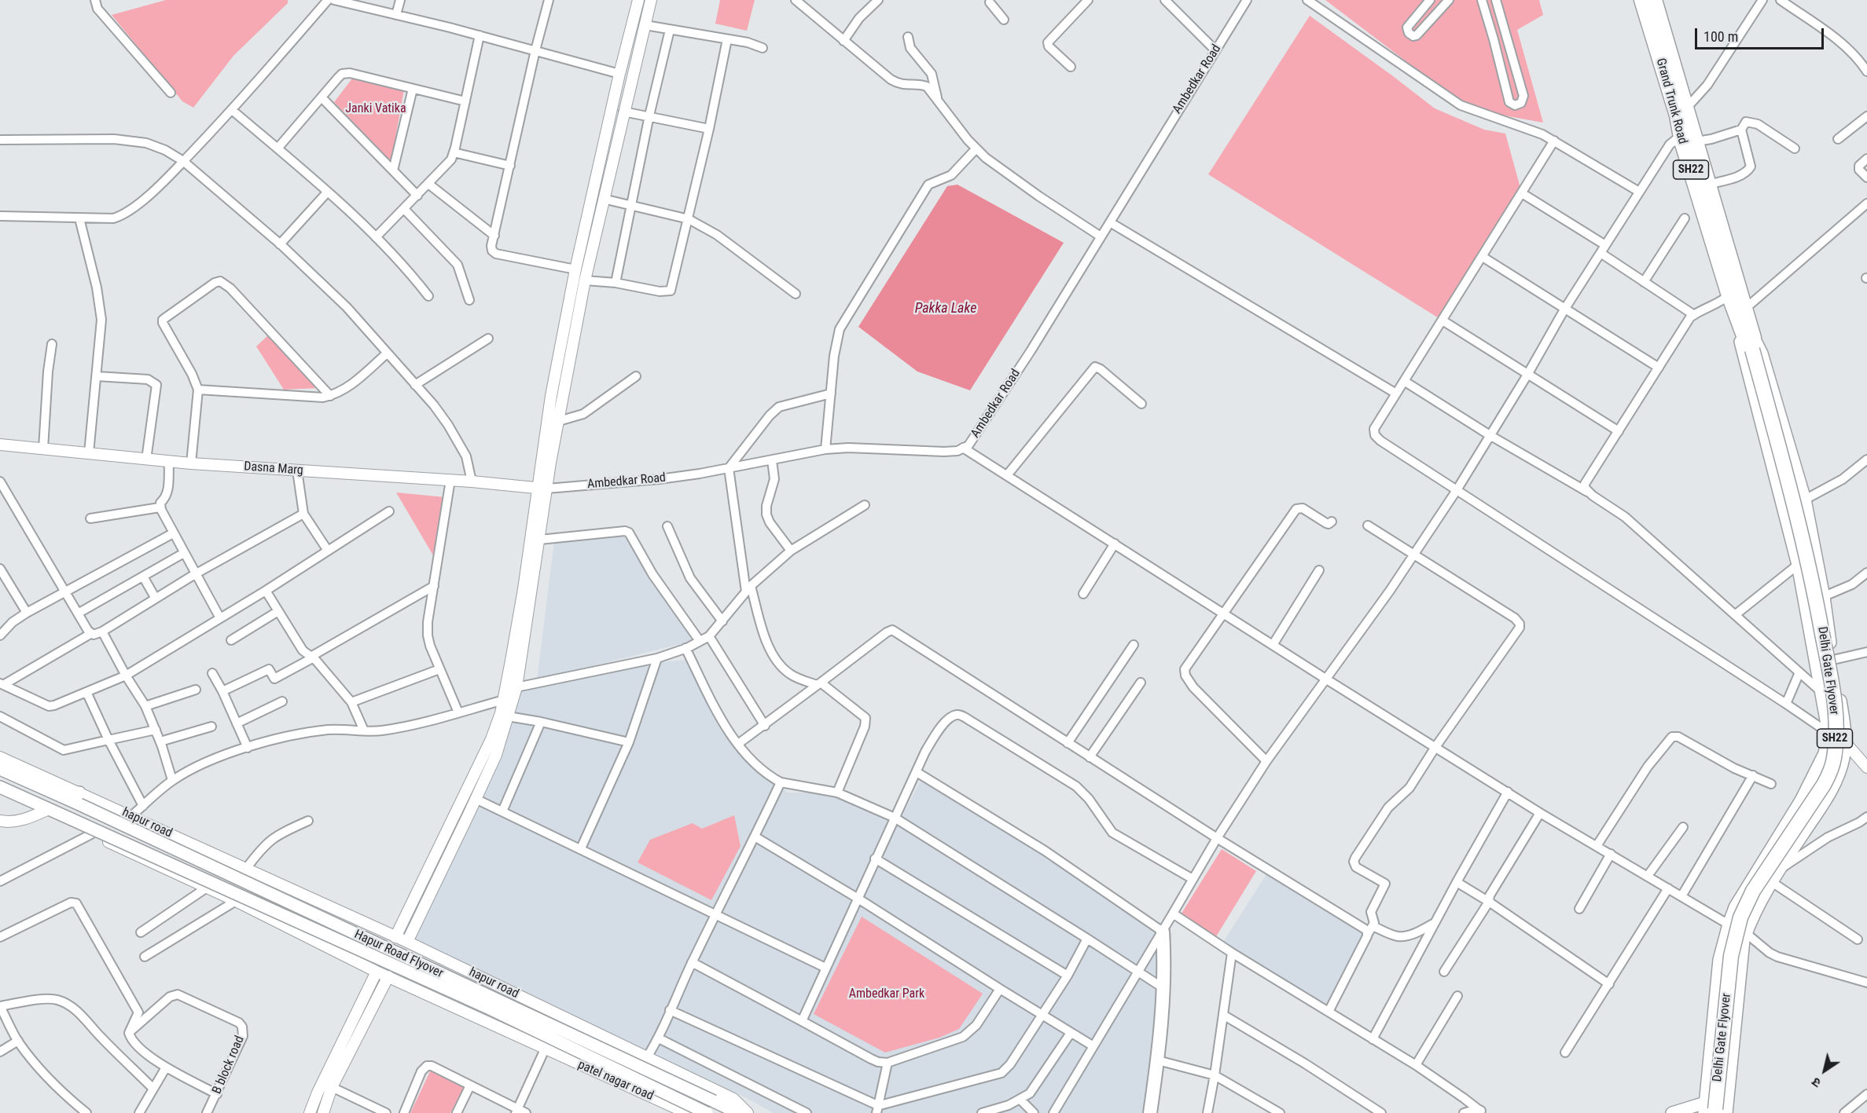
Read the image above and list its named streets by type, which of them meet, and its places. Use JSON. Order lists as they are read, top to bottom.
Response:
{
  "streets": {
    "highway": ["Grand Trunk Road", "SH22", "Delhi Gate Flyover"],
    "main road": ["Hapur Road Flyover"],
    "street": [
      "Ambedkar Road",
      "Dasna Marg",
      "hapur road",
      "B block road",
      "patel nagar road"
    ]
  },
  "crossings": [
    ["Ambedkar Road", "Dasna Marg"],
    ["Grand Trunk Road", "Delhi Gate Flyover"],
    ["hapur road", "Hapur Road Flyover"],
    ["Hapur Road Flyover", "patel nagar road"]
  ],
  "water": ["Pakka Lake"],
  "parks": ["Janki Vatika", "Ambedkar Park"],
  "scale_bar": "100 m",
  "north": "bottom left"
}
